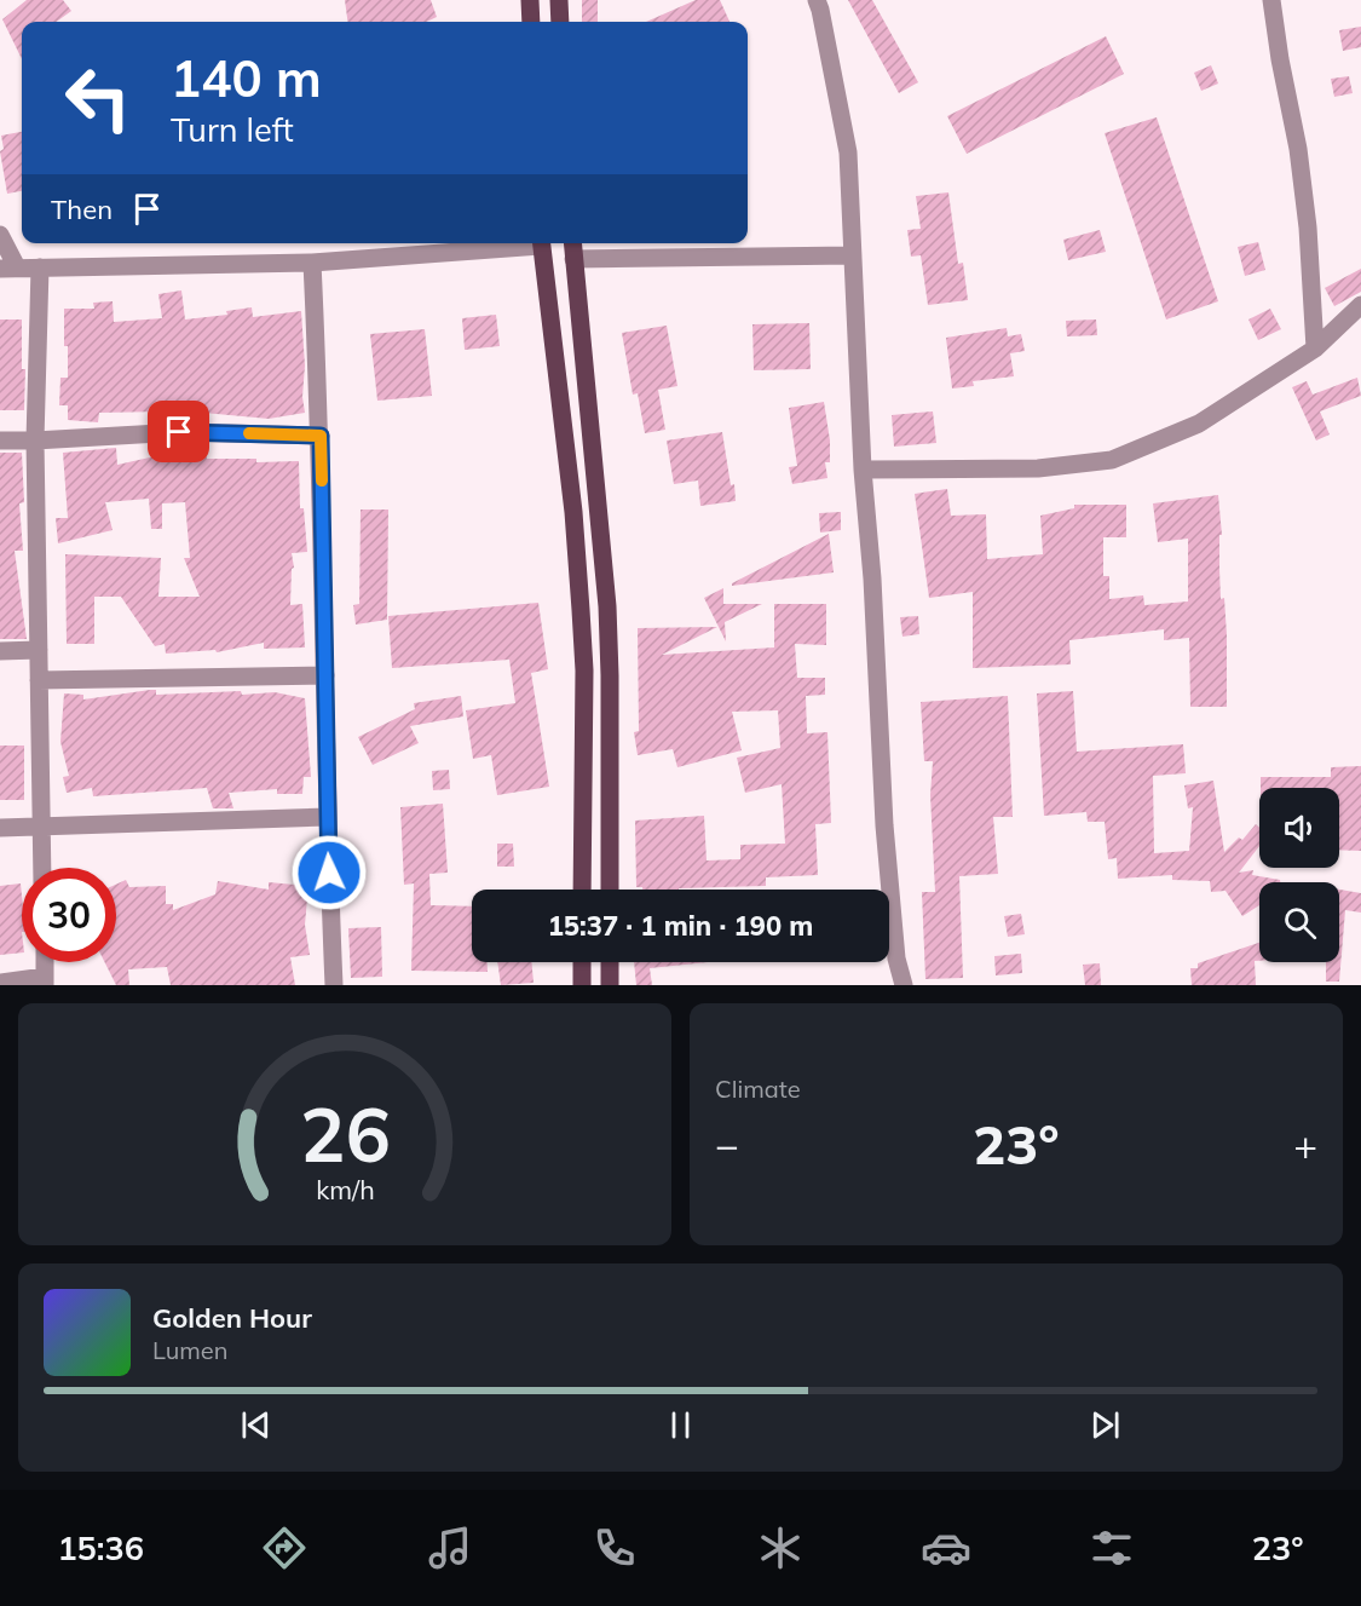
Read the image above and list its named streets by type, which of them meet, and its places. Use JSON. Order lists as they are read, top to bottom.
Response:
{
  "page": {
    "turn": ["140 m", "Turn left"],
    "then": "Then",
    "limit": "30",
    "trip": "15:37 · 1 min · 190 m",
    "tile": "Climate",
    "heat": ["−", "23°", "+"],
    "song": ["Golden Hour", "Lumen"],
    "tabs": ["15:36", "23°"],
    "gauge": ["26", "km/h"]
  }
}
